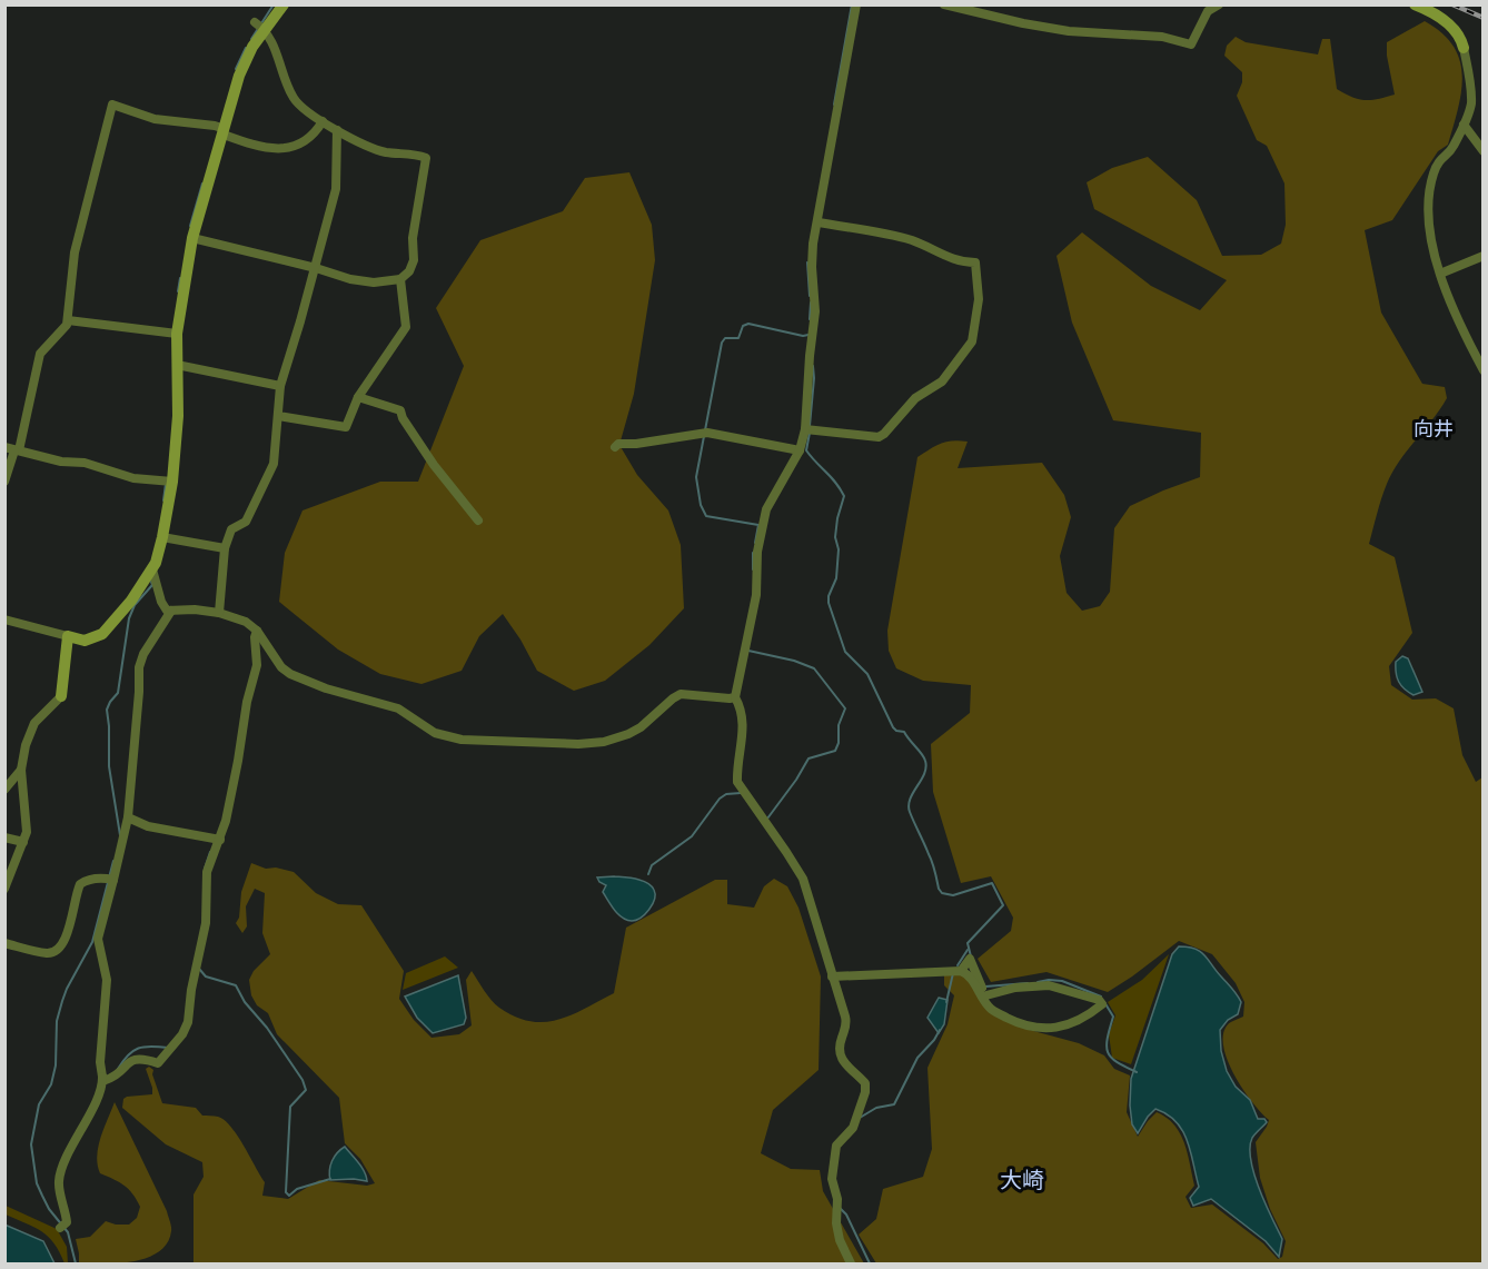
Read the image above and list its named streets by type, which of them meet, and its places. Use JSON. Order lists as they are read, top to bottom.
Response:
{
  "districts": ["向井", "大崎"]
}
